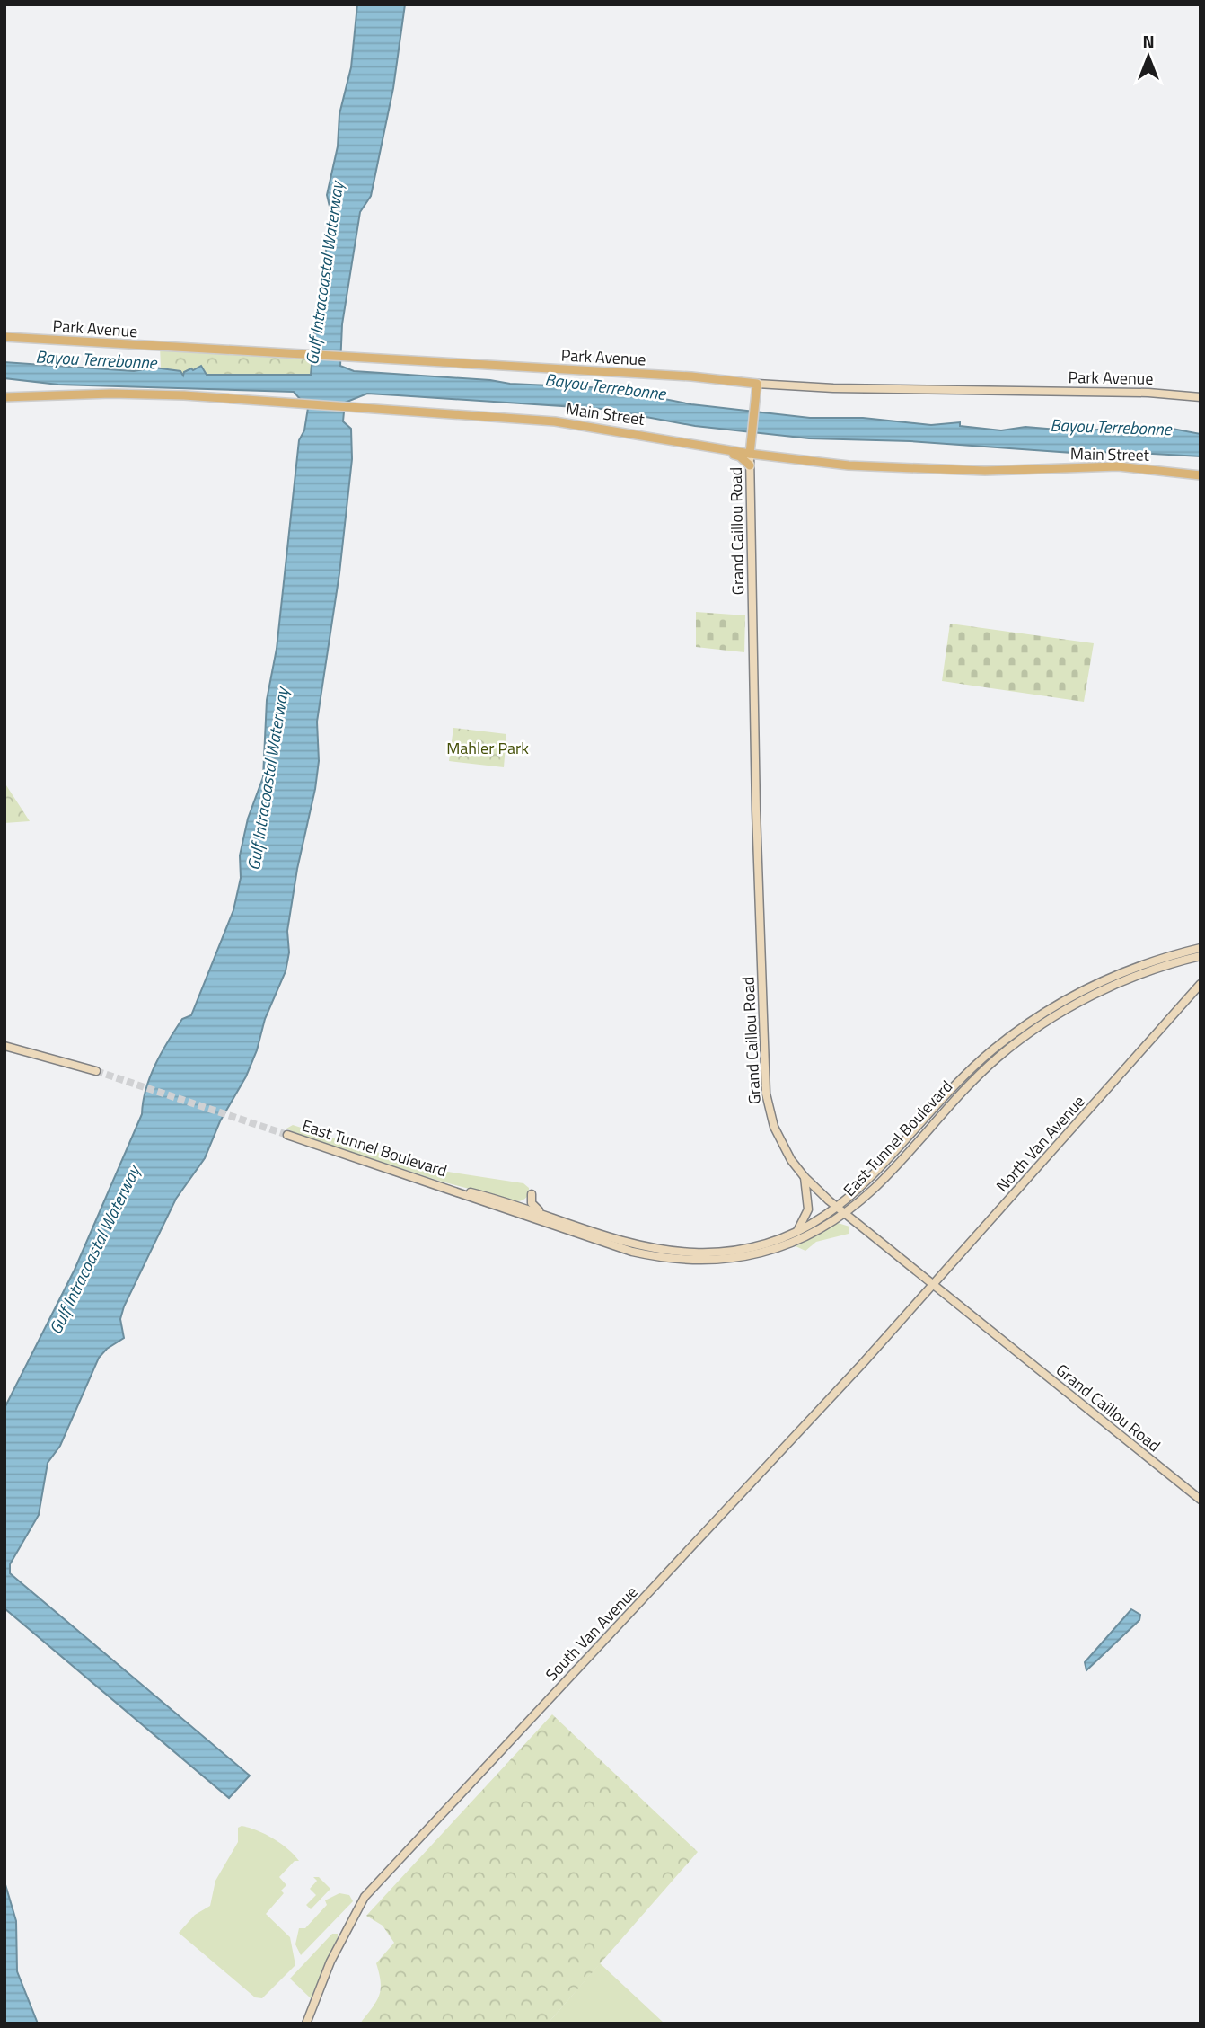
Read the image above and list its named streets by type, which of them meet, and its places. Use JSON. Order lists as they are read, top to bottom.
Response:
{
  "streets": {
    "main road": [
      "Park Avenue",
      "Main Street",
      "Grand Caillou Road",
      "East Tunnel Boulevard",
      "North Van Avenue",
      "South Van Avenue"
    ]
  },
  "crossings": [
    ["Park Avenue", "Grand Caillou Road"],
    ["Main Street", "Grand Caillou Road"],
    ["Grand Caillou Road", "East Tunnel Boulevard"],
    ["Grand Caillou Road", "North Van Avenue"],
    ["Grand Caillou Road", "South Van Avenue"],
    ["North Van Avenue", "South Van Avenue"]
  ],
  "water": ["Gulf Intracoastal Waterway", "Bayou Terrebonne"],
  "parks": ["Mahler Park"],
  "north": "top"
}
